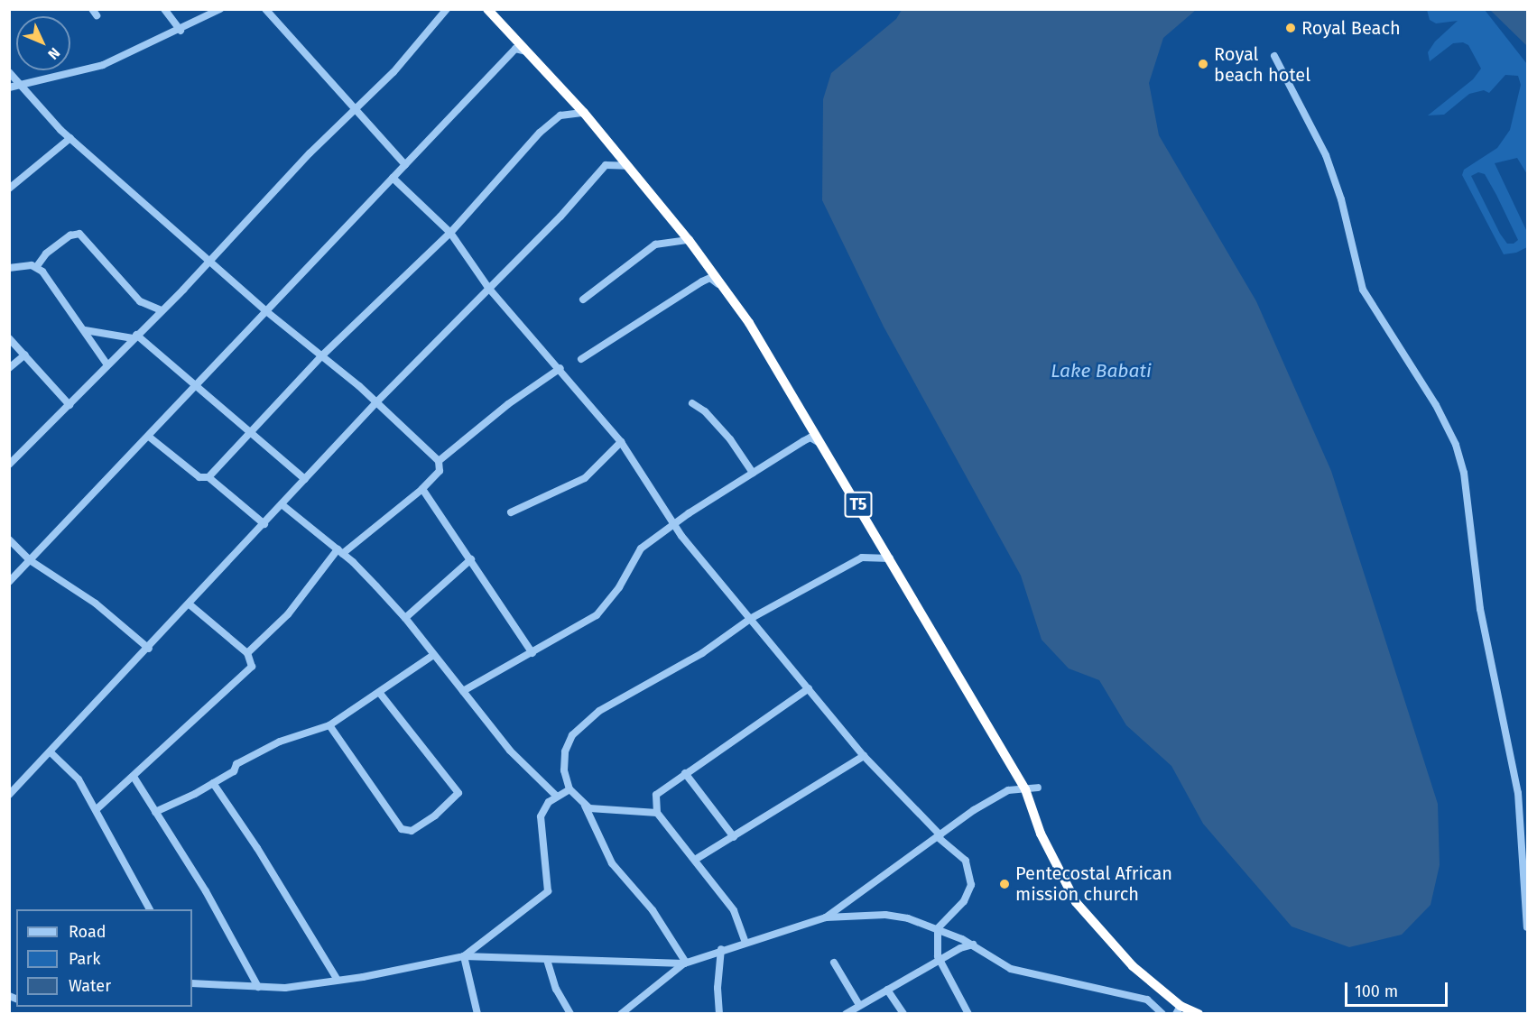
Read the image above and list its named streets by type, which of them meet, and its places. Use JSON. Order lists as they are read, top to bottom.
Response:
{
  "streets": {
    "highway": ["T5"]
  },
  "water": ["Lake Babati"],
  "places": ["Royal Beach", "Royal beach hotel", "Pentecostal African mission church"],
  "legend": ["Road", "Park", "Water"],
  "scale_bar": "100 m",
  "north": "bottom right"
}
